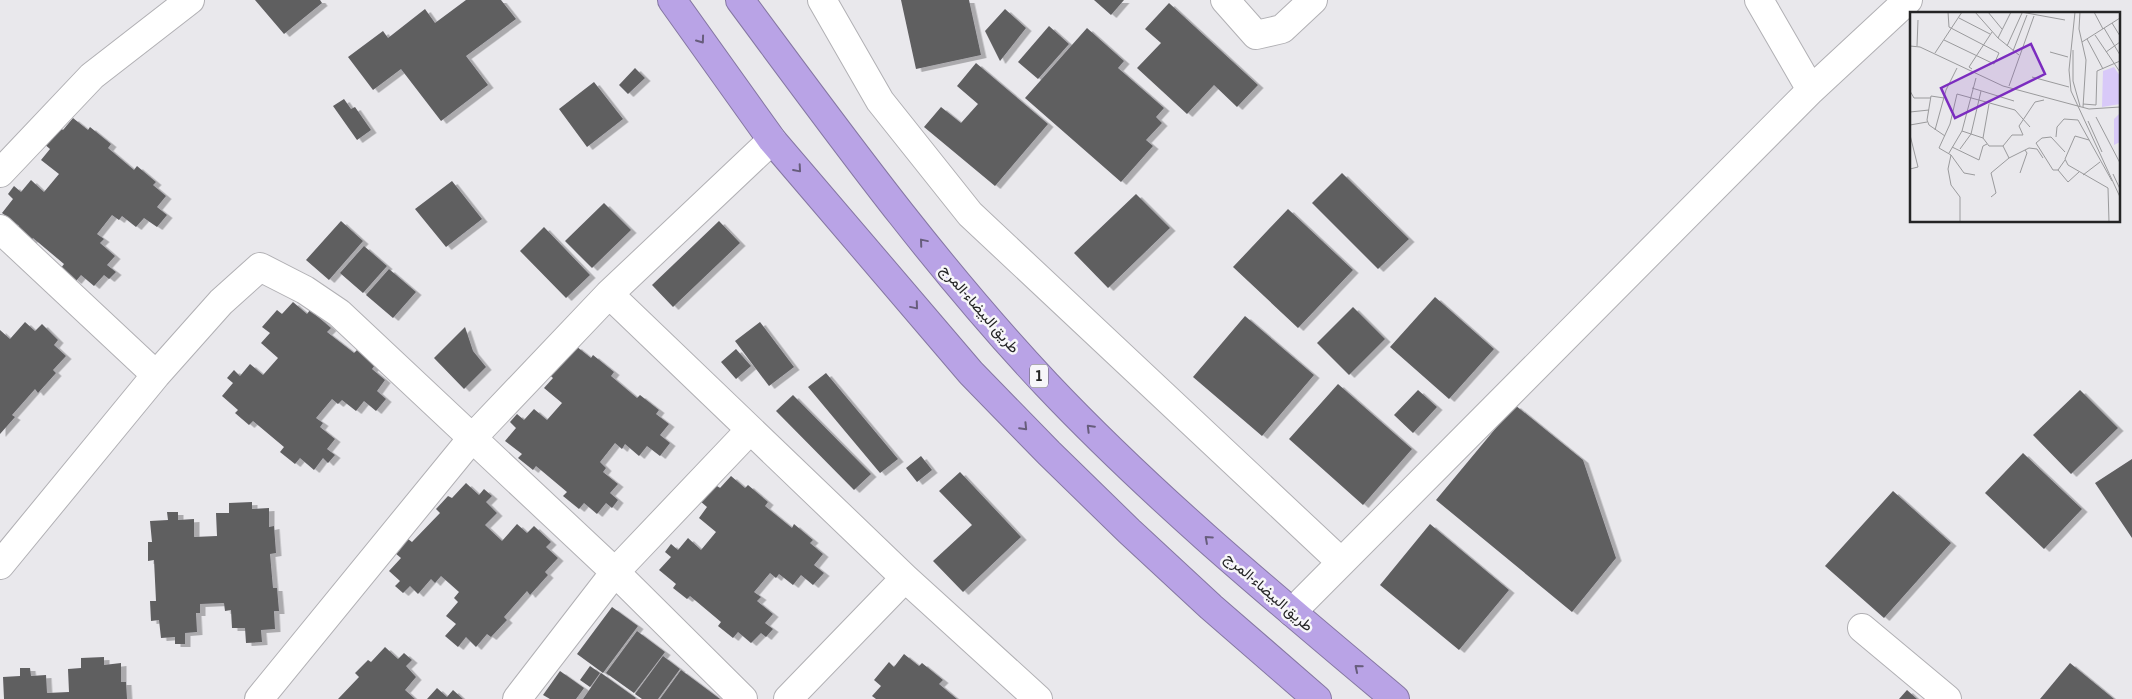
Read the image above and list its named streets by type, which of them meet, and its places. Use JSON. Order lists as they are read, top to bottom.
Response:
{
  "streets": {
    "highway": ["طريق البيضاء-المرج", "1"]
  }
}
